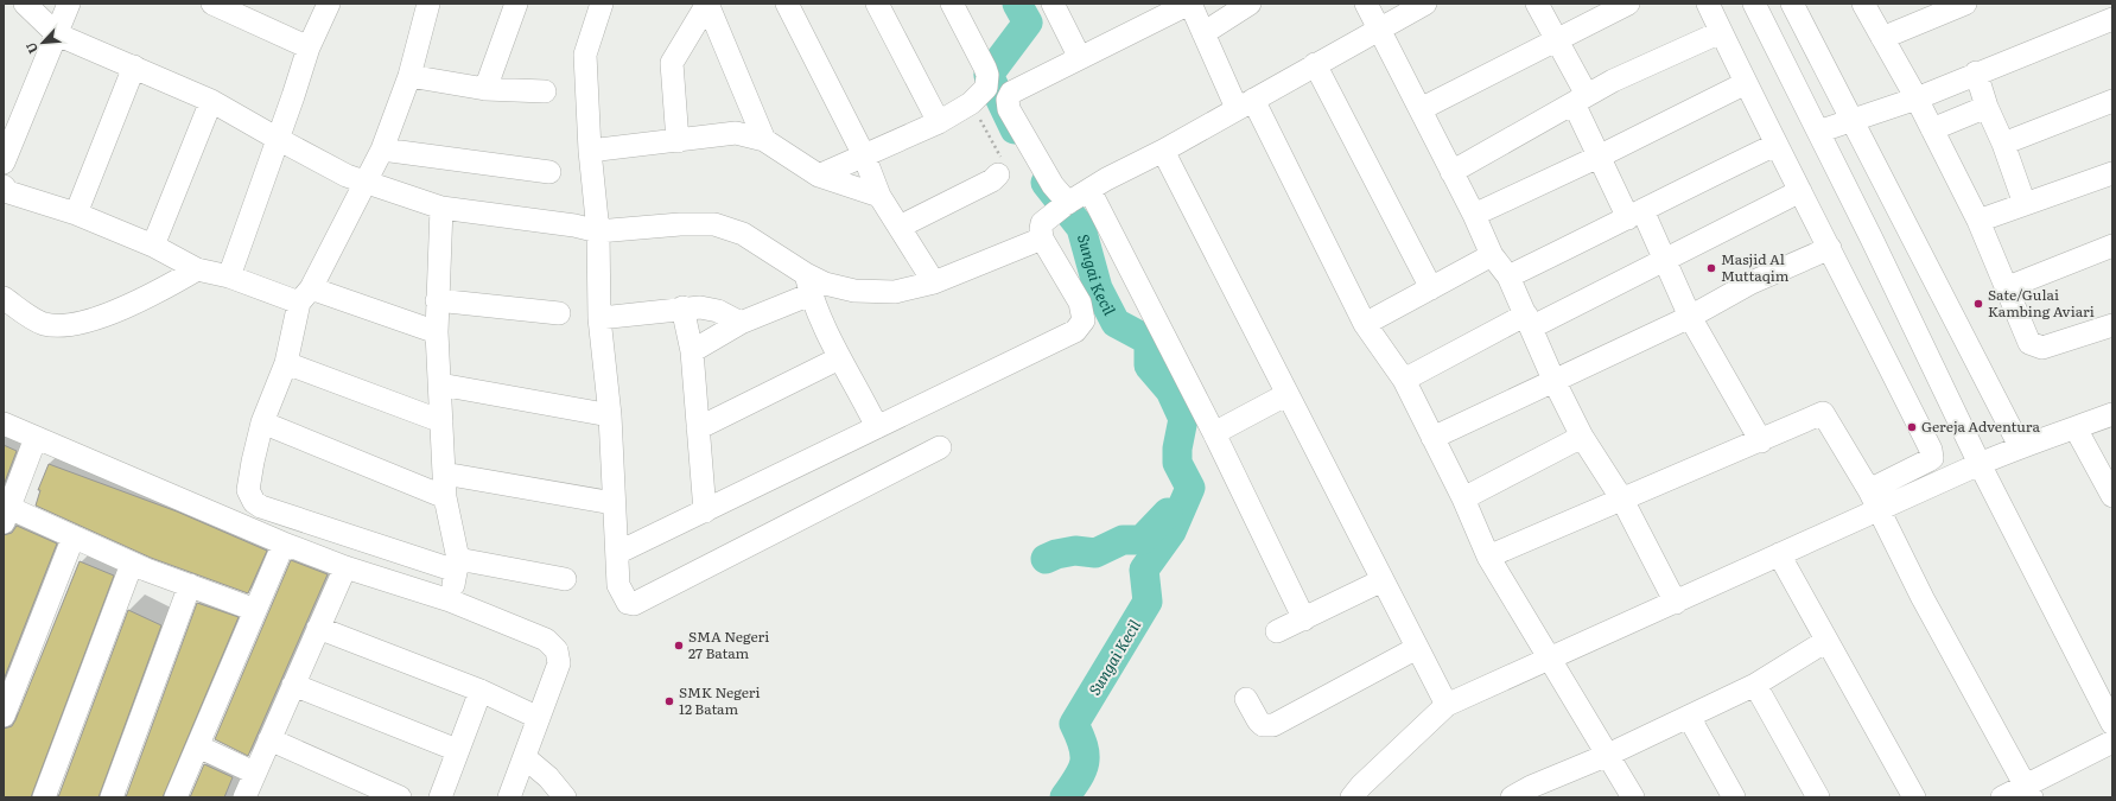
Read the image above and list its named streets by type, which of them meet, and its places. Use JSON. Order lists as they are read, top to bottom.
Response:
{
  "water": ["Sungai Kecil"],
  "places": [
    "Masjid Al Muttaqim",
    "Sate/Gulai Kambing Aviari",
    "Gereja Adventura",
    "SMA Negeri 27 Batam",
    "SMK Negeri 12 Batam"
  ],
  "north": "bottom left"
}
